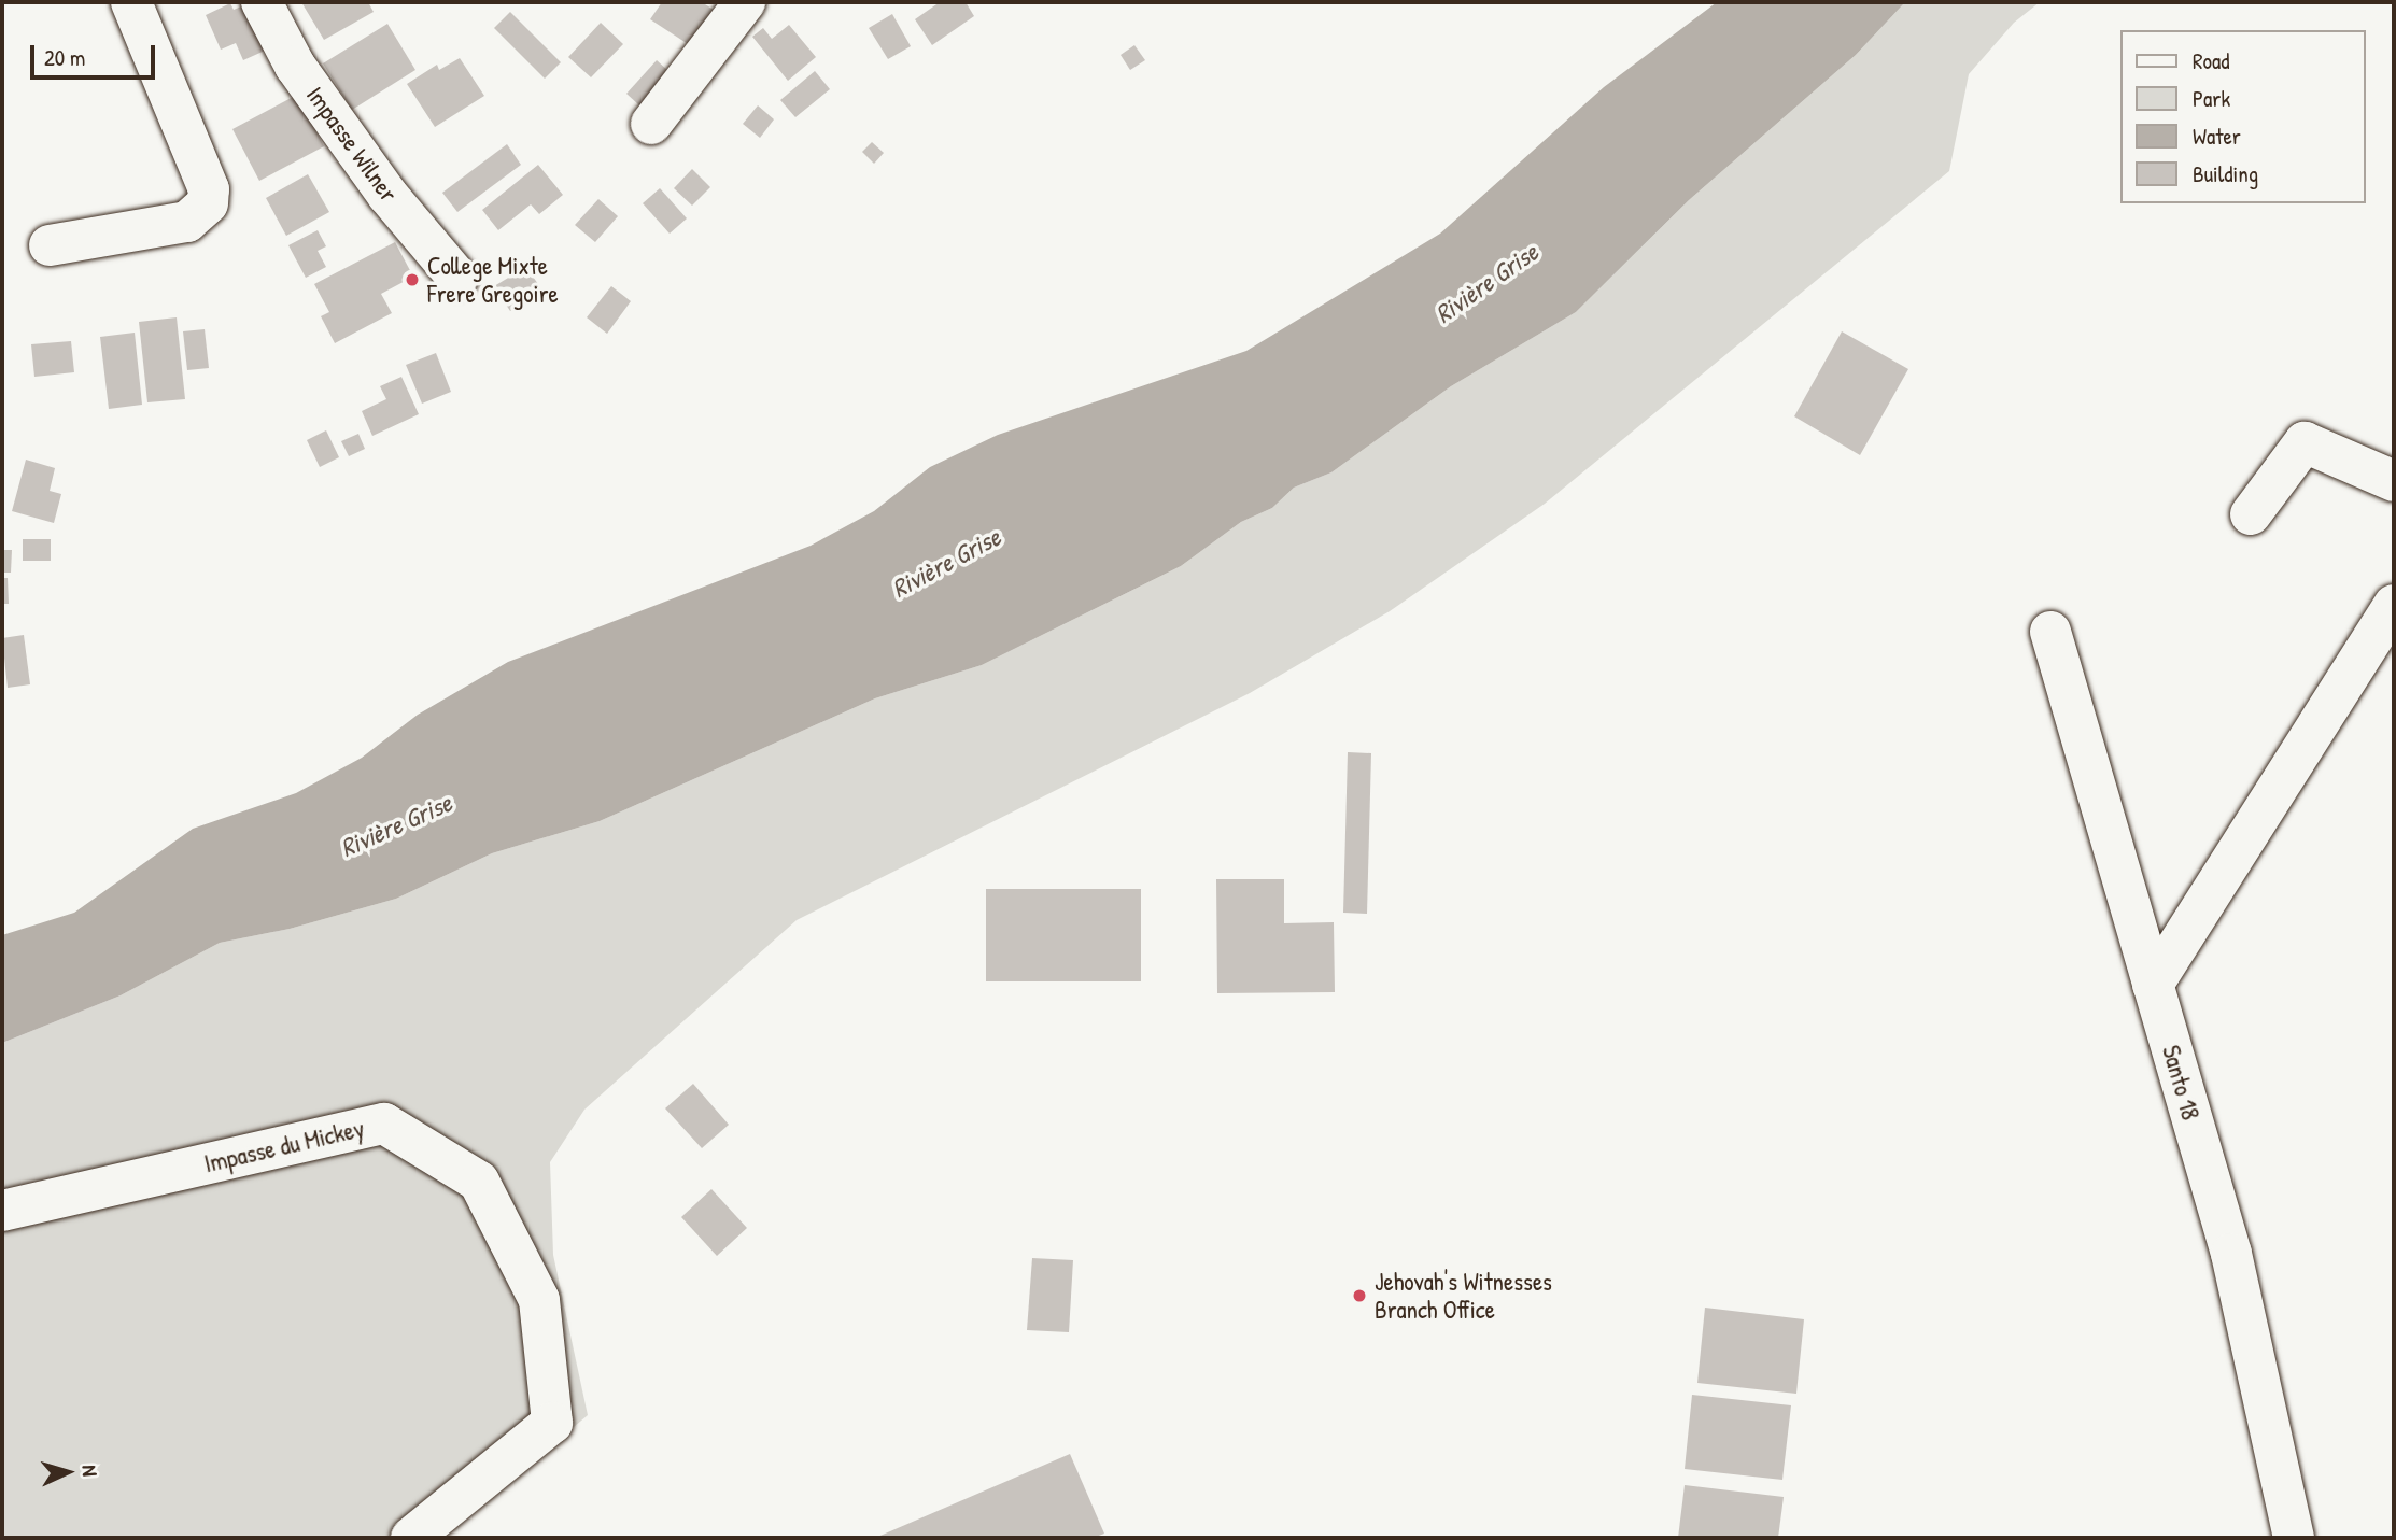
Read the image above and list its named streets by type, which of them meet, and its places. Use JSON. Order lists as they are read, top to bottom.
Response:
{
  "streets": {
    "street": ["Impasse Wilner", "Santo 18", "Impasse du Mickey"]
  },
  "water": ["Rivière Grise"],
  "places": ["College Mixte Frere Gregoire", "Jehovah's Witnesses Branch Office"],
  "legend": [
    "Road",
    "Park",
    "Water",
    "Building"
  ],
  "scale_bar": "20 m",
  "north": "right"
}
